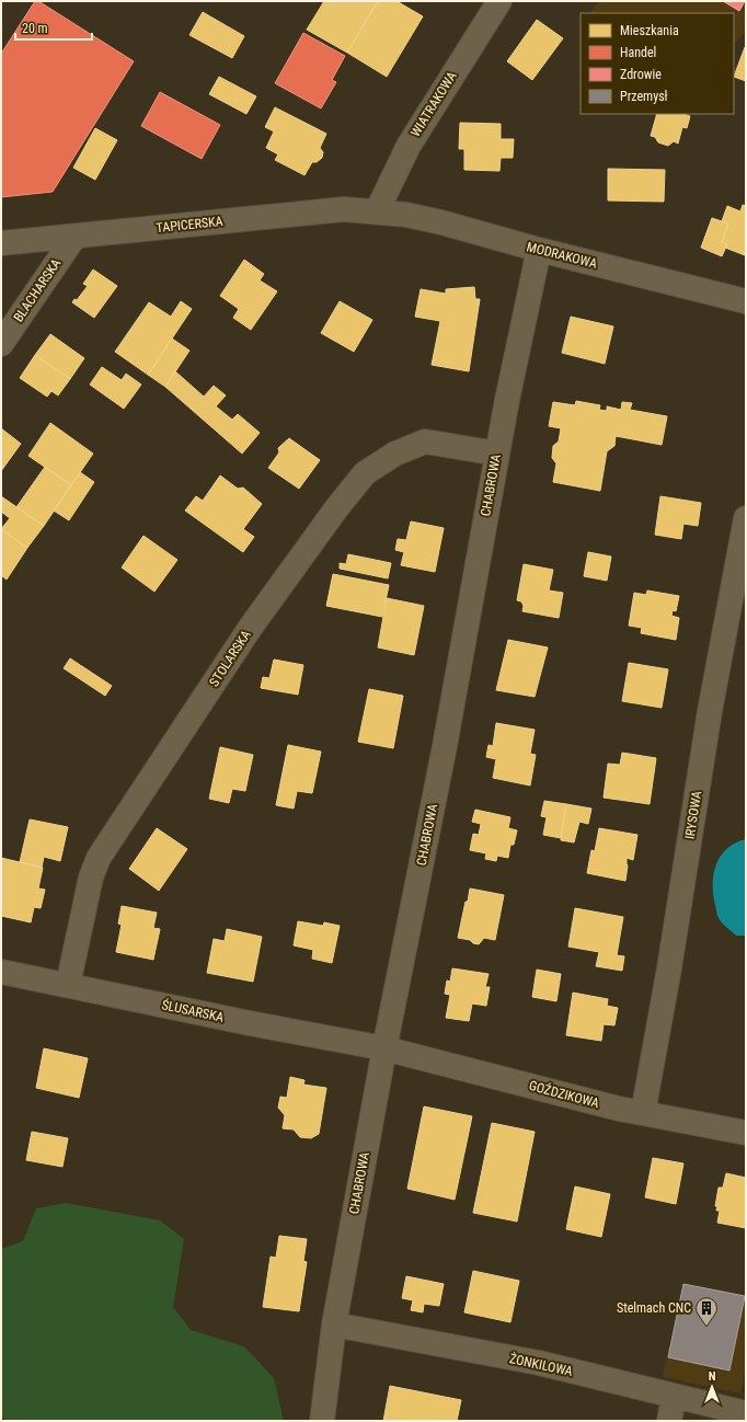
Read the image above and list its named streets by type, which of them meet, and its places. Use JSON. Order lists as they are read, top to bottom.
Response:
{
  "streets": {
    "street": [
      "WIATRAKOWA",
      "TAPICERSKA",
      "MODRAKOWA",
      "BLACHARSKA",
      "CHABROWA",
      "STOLARSKA",
      "IRYSOWA",
      "ŚLUSARSKA",
      "GOŹDZIKOWA",
      "ŻONKILOWA"
    ]
  },
  "crossings": [
    ["WIATRAKOWA", "TAPICERSKA"],
    ["WIATRAKOWA", "MODRAKOWA"],
    ["TAPICERSKA", "MODRAKOWA"],
    ["TAPICERSKA", "BLACHARSKA"],
    ["MODRAKOWA", "CHABROWA"],
    ["CHABROWA", "STOLARSKA"],
    ["CHABROWA", "ŚLUSARSKA"],
    ["CHABROWA", "GOŹDZIKOWA"],
    ["CHABROWA", "ŻONKILOWA"],
    ["STOLARSKA", "ŚLUSARSKA"],
    ["IRYSOWA", "GOŹDZIKOWA"],
    ["ŚLUSARSKA", "GOŹDZIKOWA"]
  ],
  "places": {
    "building": ["Stelmach CNC"]
  },
  "legend": [
    "Mieszkania",
    "Handel",
    "Zdrowie",
    "Przemysł"
  ],
  "scale_bar": "20 m",
  "north": "top"
}
